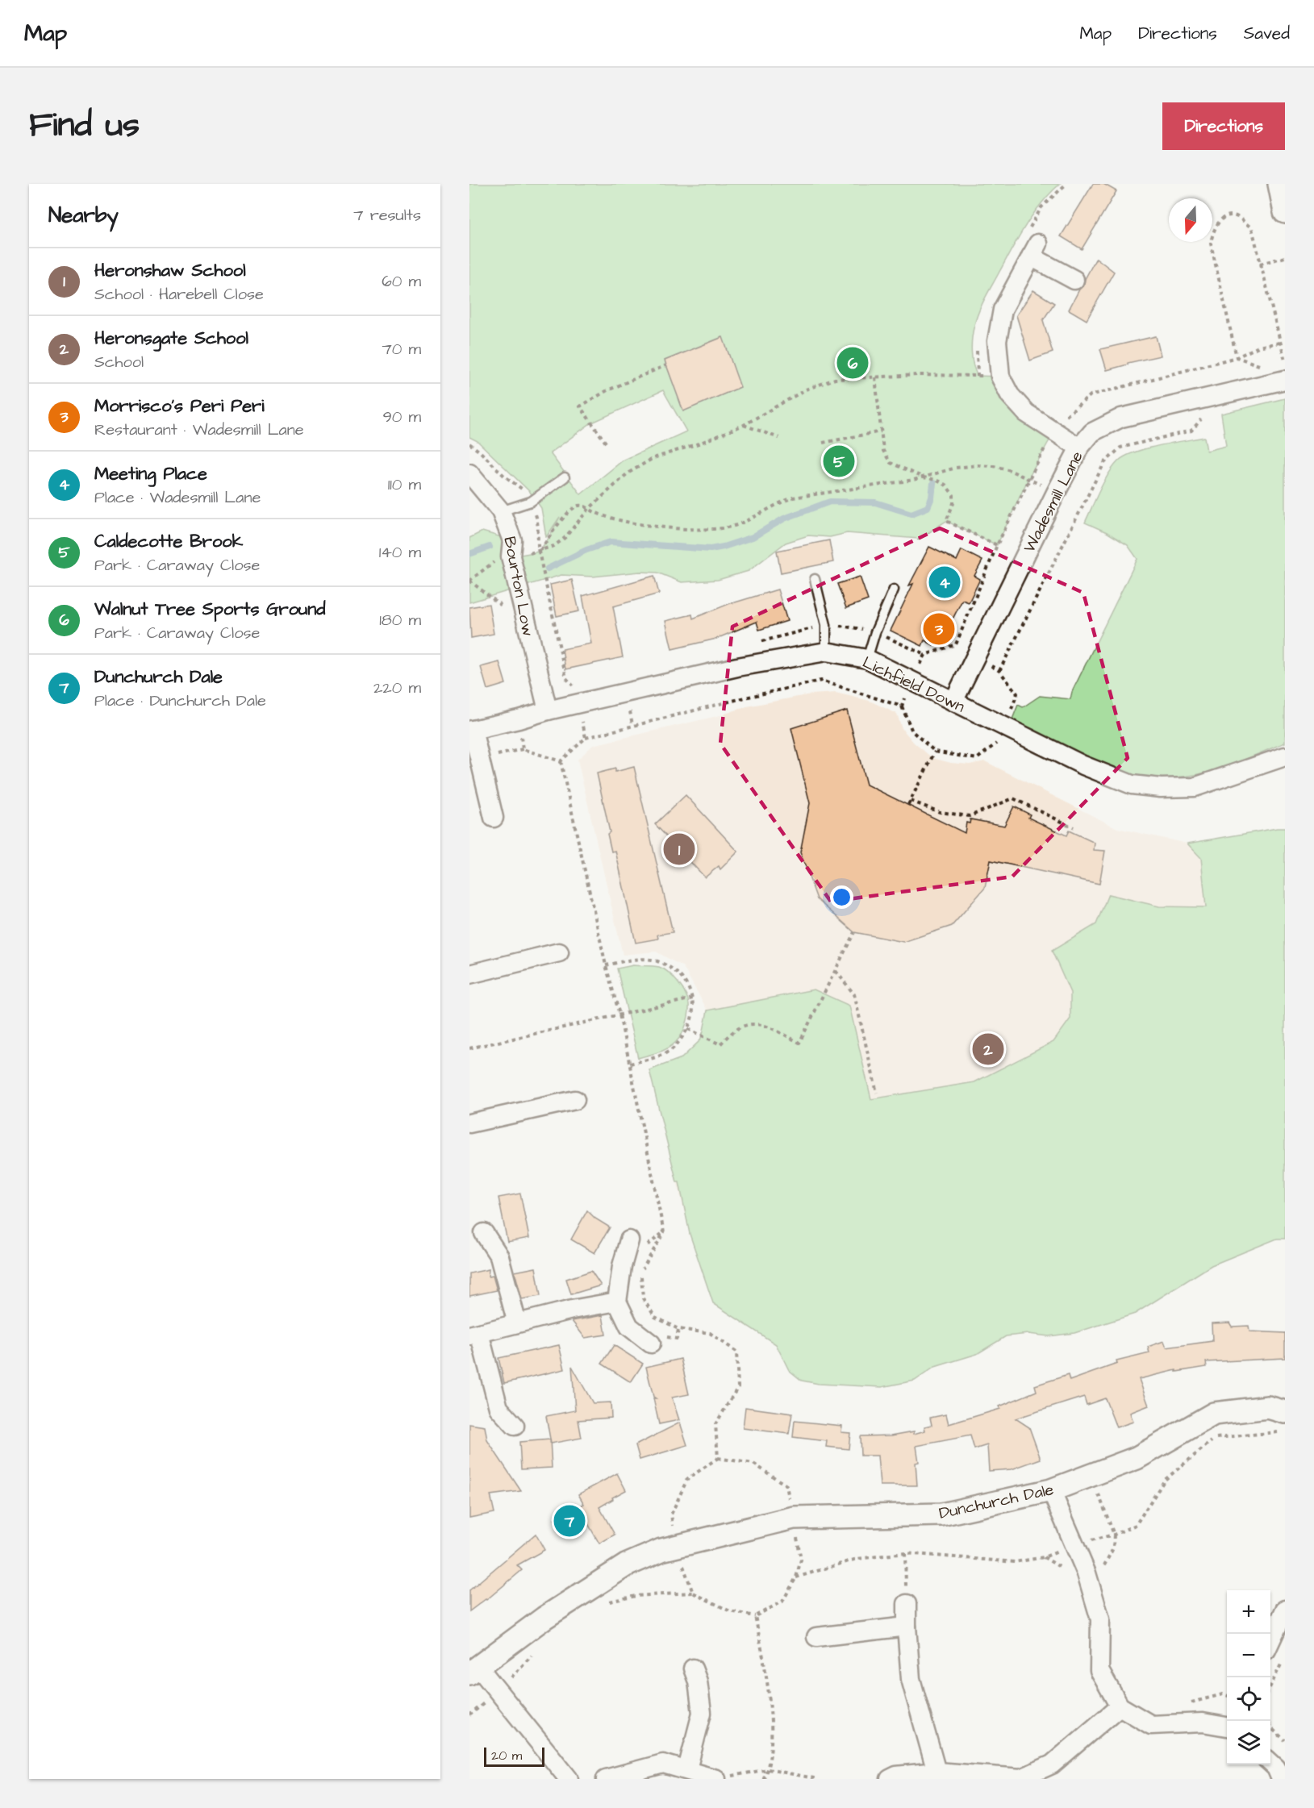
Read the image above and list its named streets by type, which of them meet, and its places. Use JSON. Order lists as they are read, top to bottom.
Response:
{
  "streets": {
    "street": [
      "Wadesmill Lane",
      "Bourton Low",
      "Lichfield Down",
      "Dunchurch Dale"
    ]
  },
  "crossings": [
    ["Wadesmill Lane", "Lichfield Down"],
    ["Bourton Low", "Lichfield Down"]
  ],
  "scale_bar": "20 m",
  "north": "bottom",
  "page": {
    "header": "Map",
    "nav": ["Map", "Directions", "Saved"],
    "title": "Find us",
    "buttons": "Directions",
    "heading": ["Nearby", "7 results"],
    "list": [
      {
        "mark": "1",
        "name": "Heronshaw School",
        "note": "School · Harebell Close",
        "value": "60 m"
      },
      {
        "mark": "2",
        "name": "Heronsgate School",
        "note": "School",
        "value": "70 m"
      },
      {
        "mark": "3",
        "name": "Morrisco's Peri Peri",
        "note": "Restaurant · Wadesmill Lane",
        "value": "90 m"
      },
      {
        "mark": "4",
        "name": "Meeting Place",
        "note": "Place · Wadesmill Lane",
        "value": "110 m"
      },
      {
        "mark": "5",
        "name": "Caldecotte Brook",
        "note": "Park · Caraway Close",
        "value": "140 m"
      },
      {
        "mark": "6",
        "name": "Walnut Tree Sports Ground",
        "note": "Park · Caraway Close",
        "value": "180 m"
      },
      {
        "mark": "7",
        "name": "Dunchurch Dale",
        "note": "Place · Dunchurch Dale",
        "value": "220 m"
      }
    ],
    "pins": [
      "6",
      "5",
      "4",
      "3",
      "1",
      "2",
      "7"
    ],
    "map_buttons": ["+", "−"],
    "scale": "20 m"
  }
}
